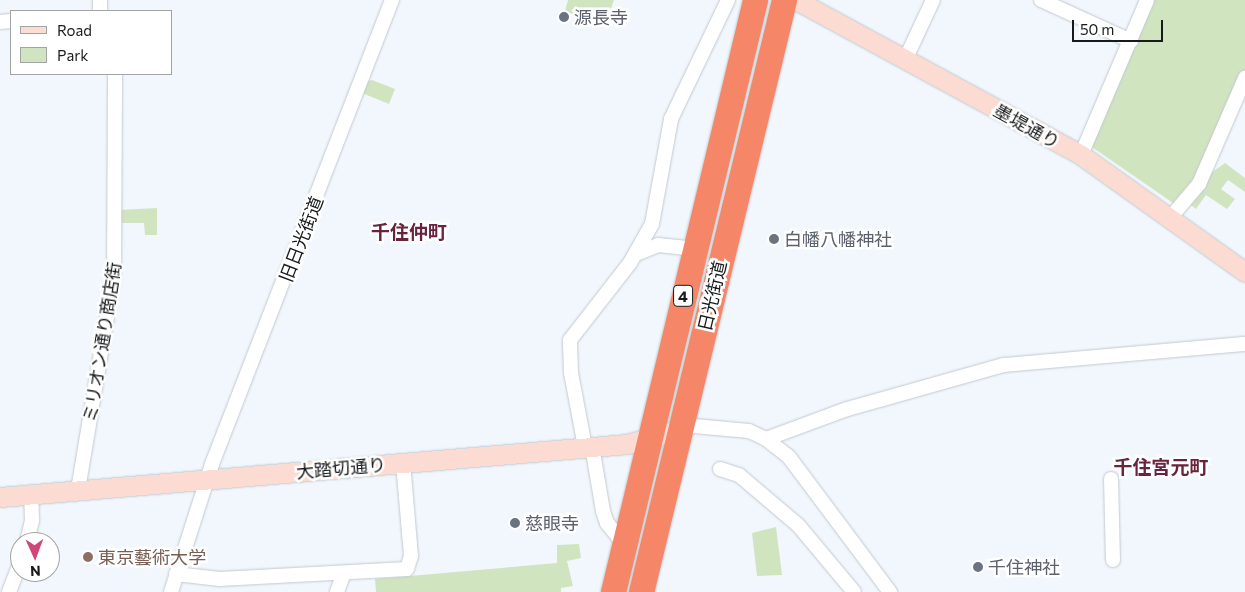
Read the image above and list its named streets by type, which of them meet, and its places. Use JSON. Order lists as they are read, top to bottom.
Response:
{
  "streets": {
    "highway": ["4", "日光街道"],
    "street": [
      "墨堤通り",
      "旧日光街道",
      "ミリオン通り商店街",
      "大踏切通り"
    ]
  },
  "crossings": [
    ["旧日光街道", "大踏切通り"],
    ["日光街道", "大踏切通り"],
    ["ミリオン通り商店街", "大踏切通り"]
  ],
  "districts": ["千住仲町", "千住宮元町"],
  "places": [
    "源長寺",
    "白幡八幡神社",
    "慈眼寺",
    "東京藝術大学",
    "千住神社"
  ],
  "legend": ["Road", "Park"],
  "scale_bar": "50 m",
  "north": "bottom"
}
